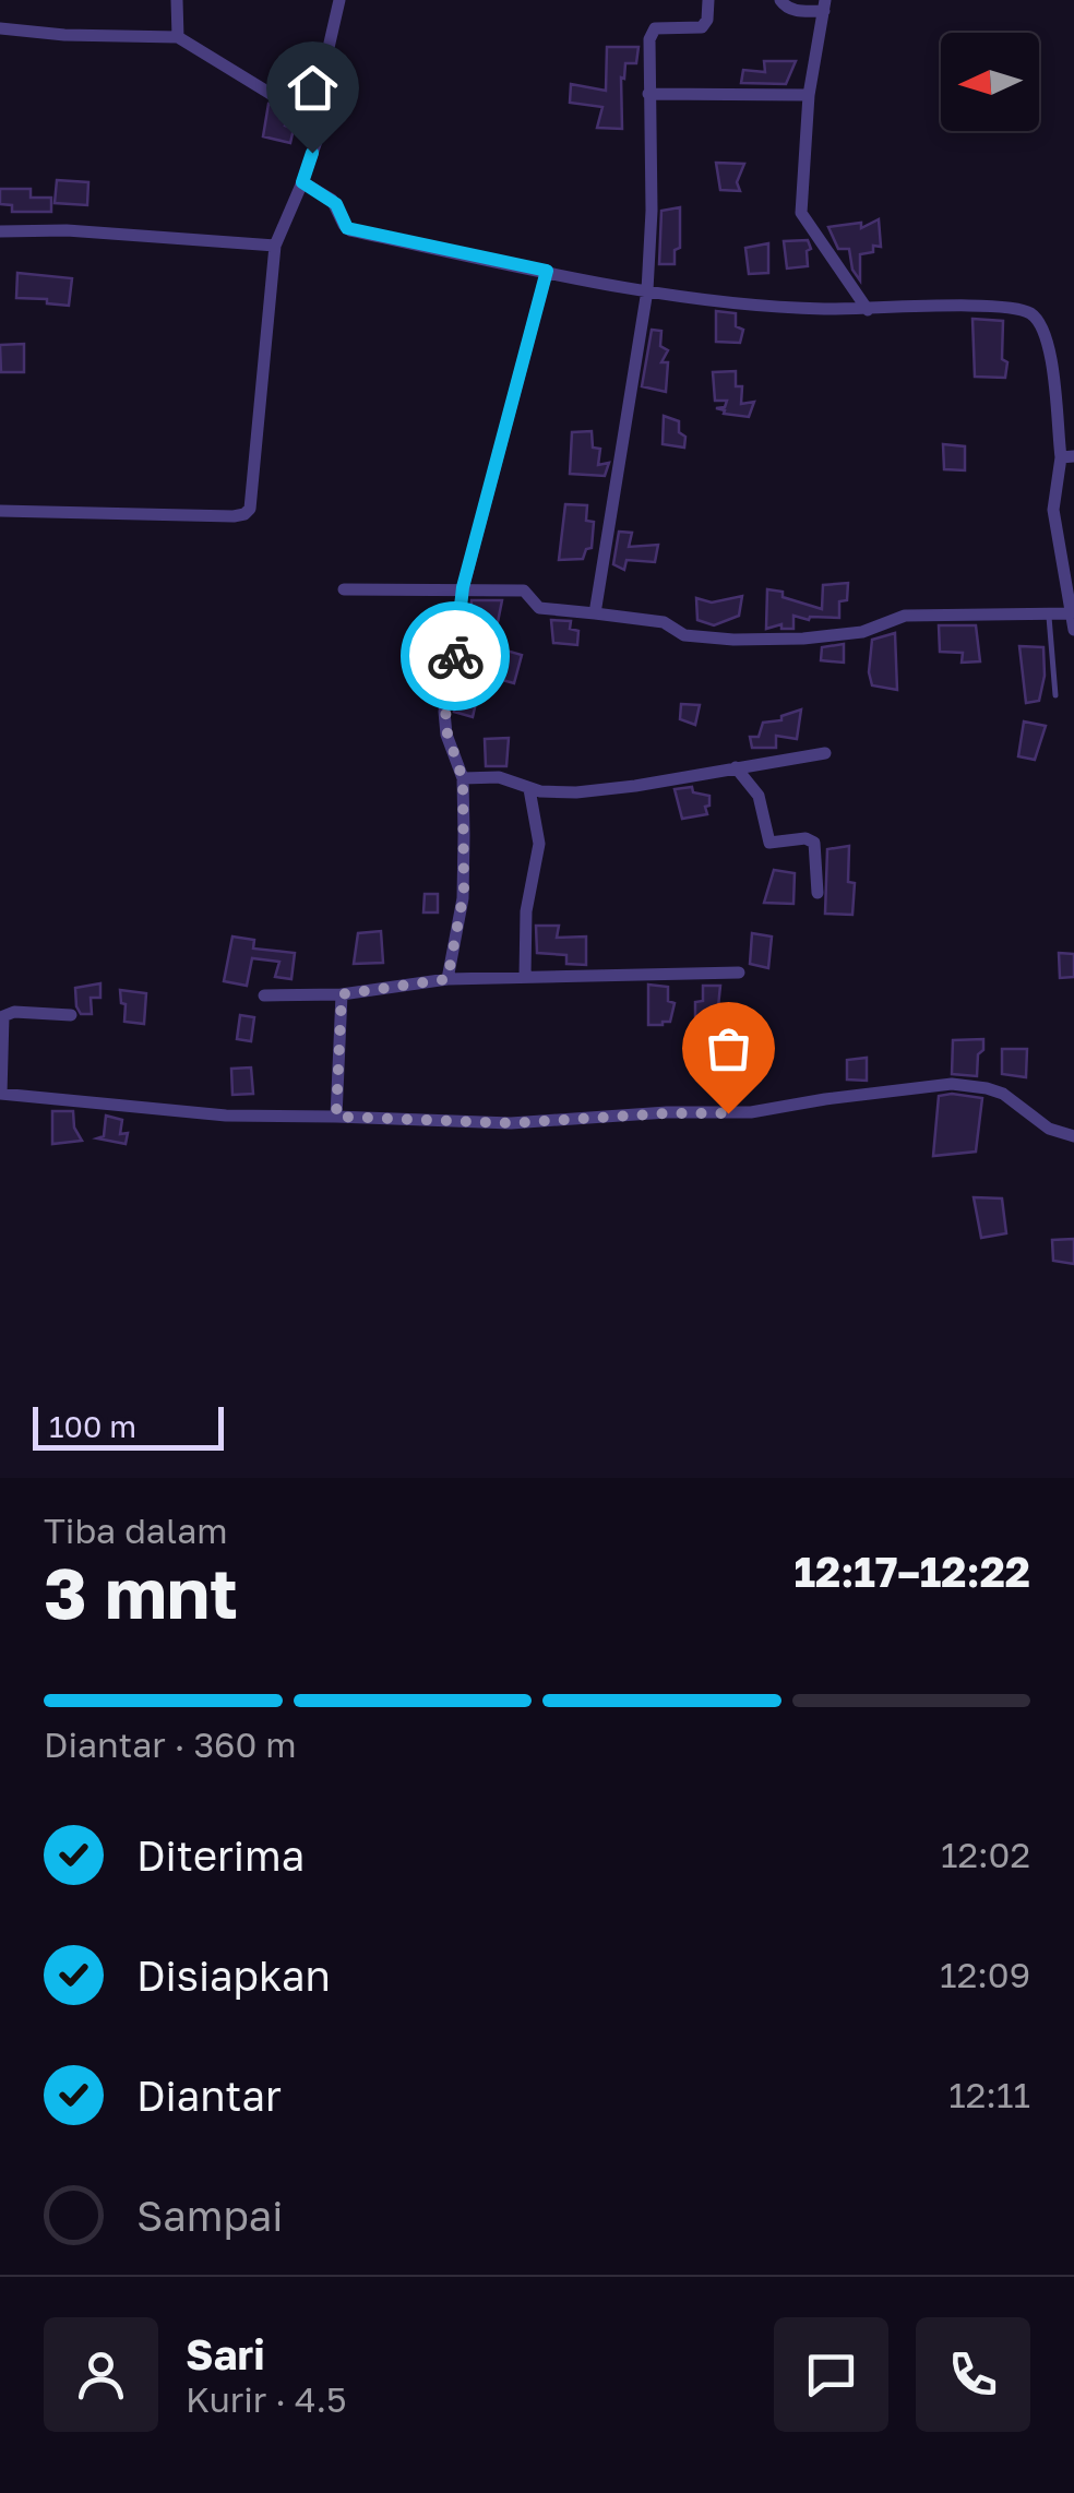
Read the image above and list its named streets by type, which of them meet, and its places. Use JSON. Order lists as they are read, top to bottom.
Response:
{
  "scale_bar": "100 m",
  "north": "left",
  "page": {
    "scale": "100 m",
    "heading": ["3 mnt", "Tiba dalam", "12:17–12:22"],
    "panel": ["Sari", "Kurir · 4.5"],
    "bar": "Diantar · 360 m",
    "list": [
      ["Diterima", "12:02"],
      ["Disiapkan", "12:09"],
      ["Diantar", "12:11"],
      "Sampai"
    ]
  }
}
